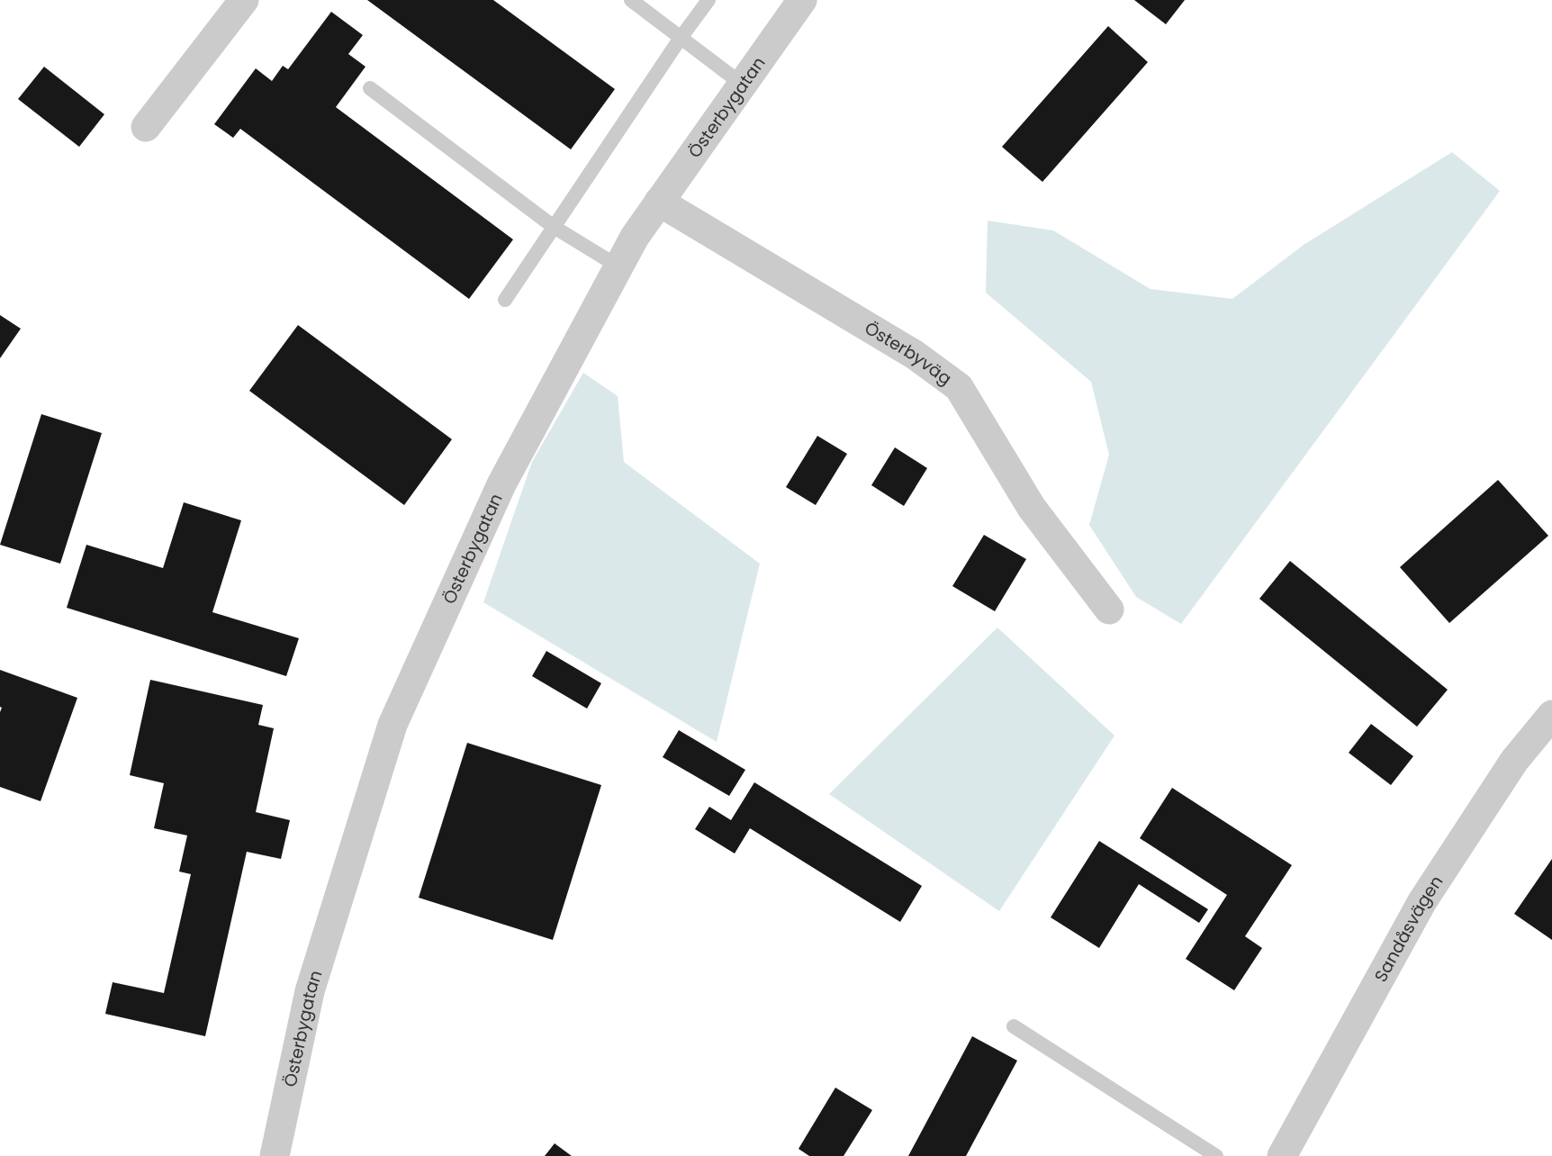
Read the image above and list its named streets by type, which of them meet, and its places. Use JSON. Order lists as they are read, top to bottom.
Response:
{
  "streets": {
    "street": ["Österbygatan", "Österbyväg", "Sandåsvägen"]
  },
  "crossings": [
    ["Österbygatan", "Österbyväg"]
  ]
}
